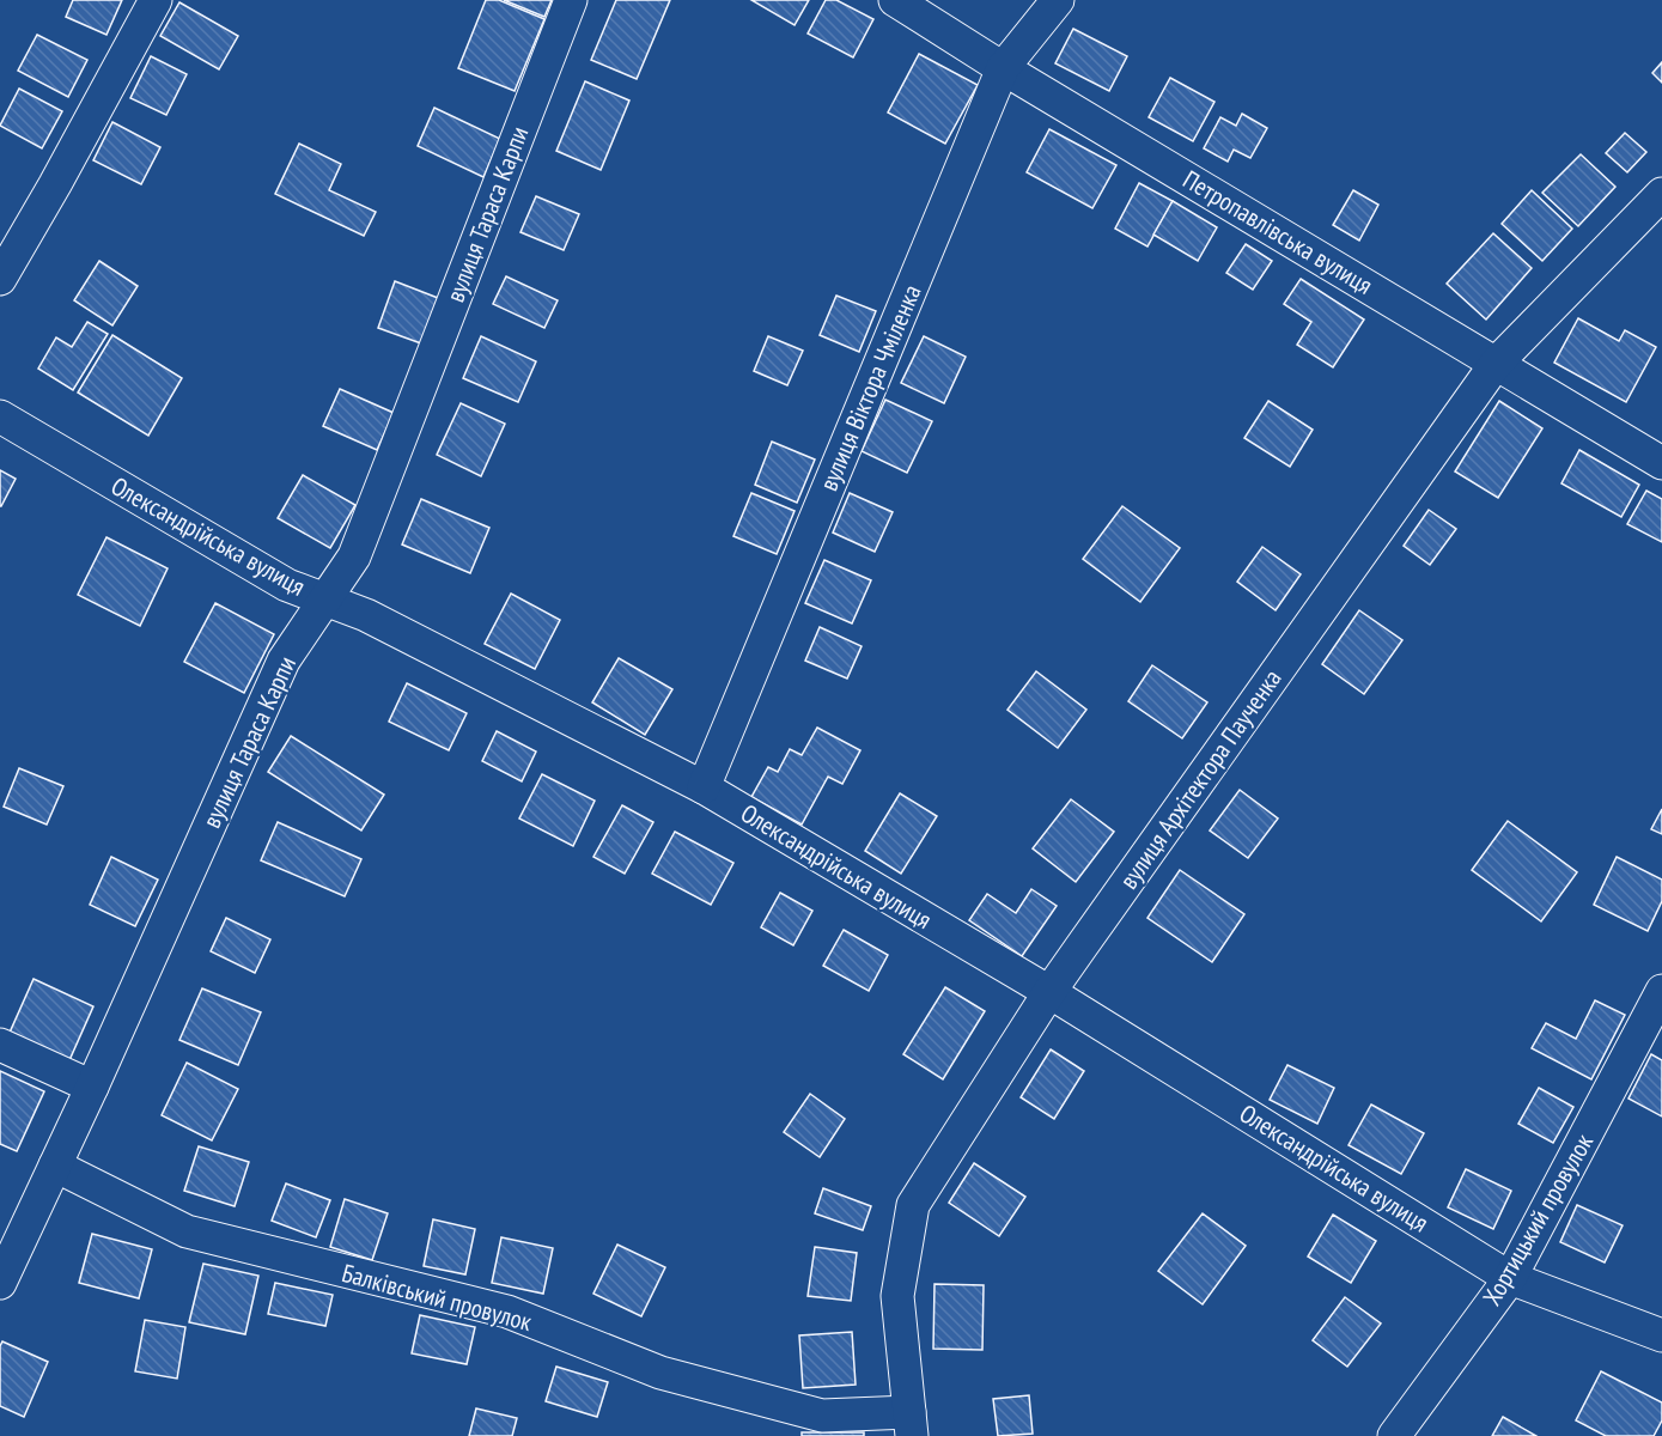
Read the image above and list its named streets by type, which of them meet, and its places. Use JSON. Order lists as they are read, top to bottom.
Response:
{
  "streets": {
    "street": [
      "вулиця Тараса Карпи",
      "Петропавлівська вулиця",
      "вулиця Віктора Чміленка",
      "Олександрійська вулиця",
      "вулиця Архітектора Паученка",
      "Хортицький провулок",
      "Балківський провулок"
    ]
  },
  "crossings": [
    ["вулиця Тараса Карпи", "Олександрійська вулиця"],
    ["вулиця Тараса Карпи", "Балківський провулок"],
    ["Петропавлівська вулиця", "вулиця Віктора Чміленка"],
    ["Петропавлівська вулиця", "вулиця Архітектора Паученка"],
    ["вулиця Віктора Чміленка", "Олександрійська вулиця"],
    ["Олександрійська вулиця", "вулиця Архітектора Паученка"],
    ["Олександрійська вулиця", "Хортицький провулок"],
    ["вулиця Архітектора Паученка", "Балківський провулок"]
  ]
}
